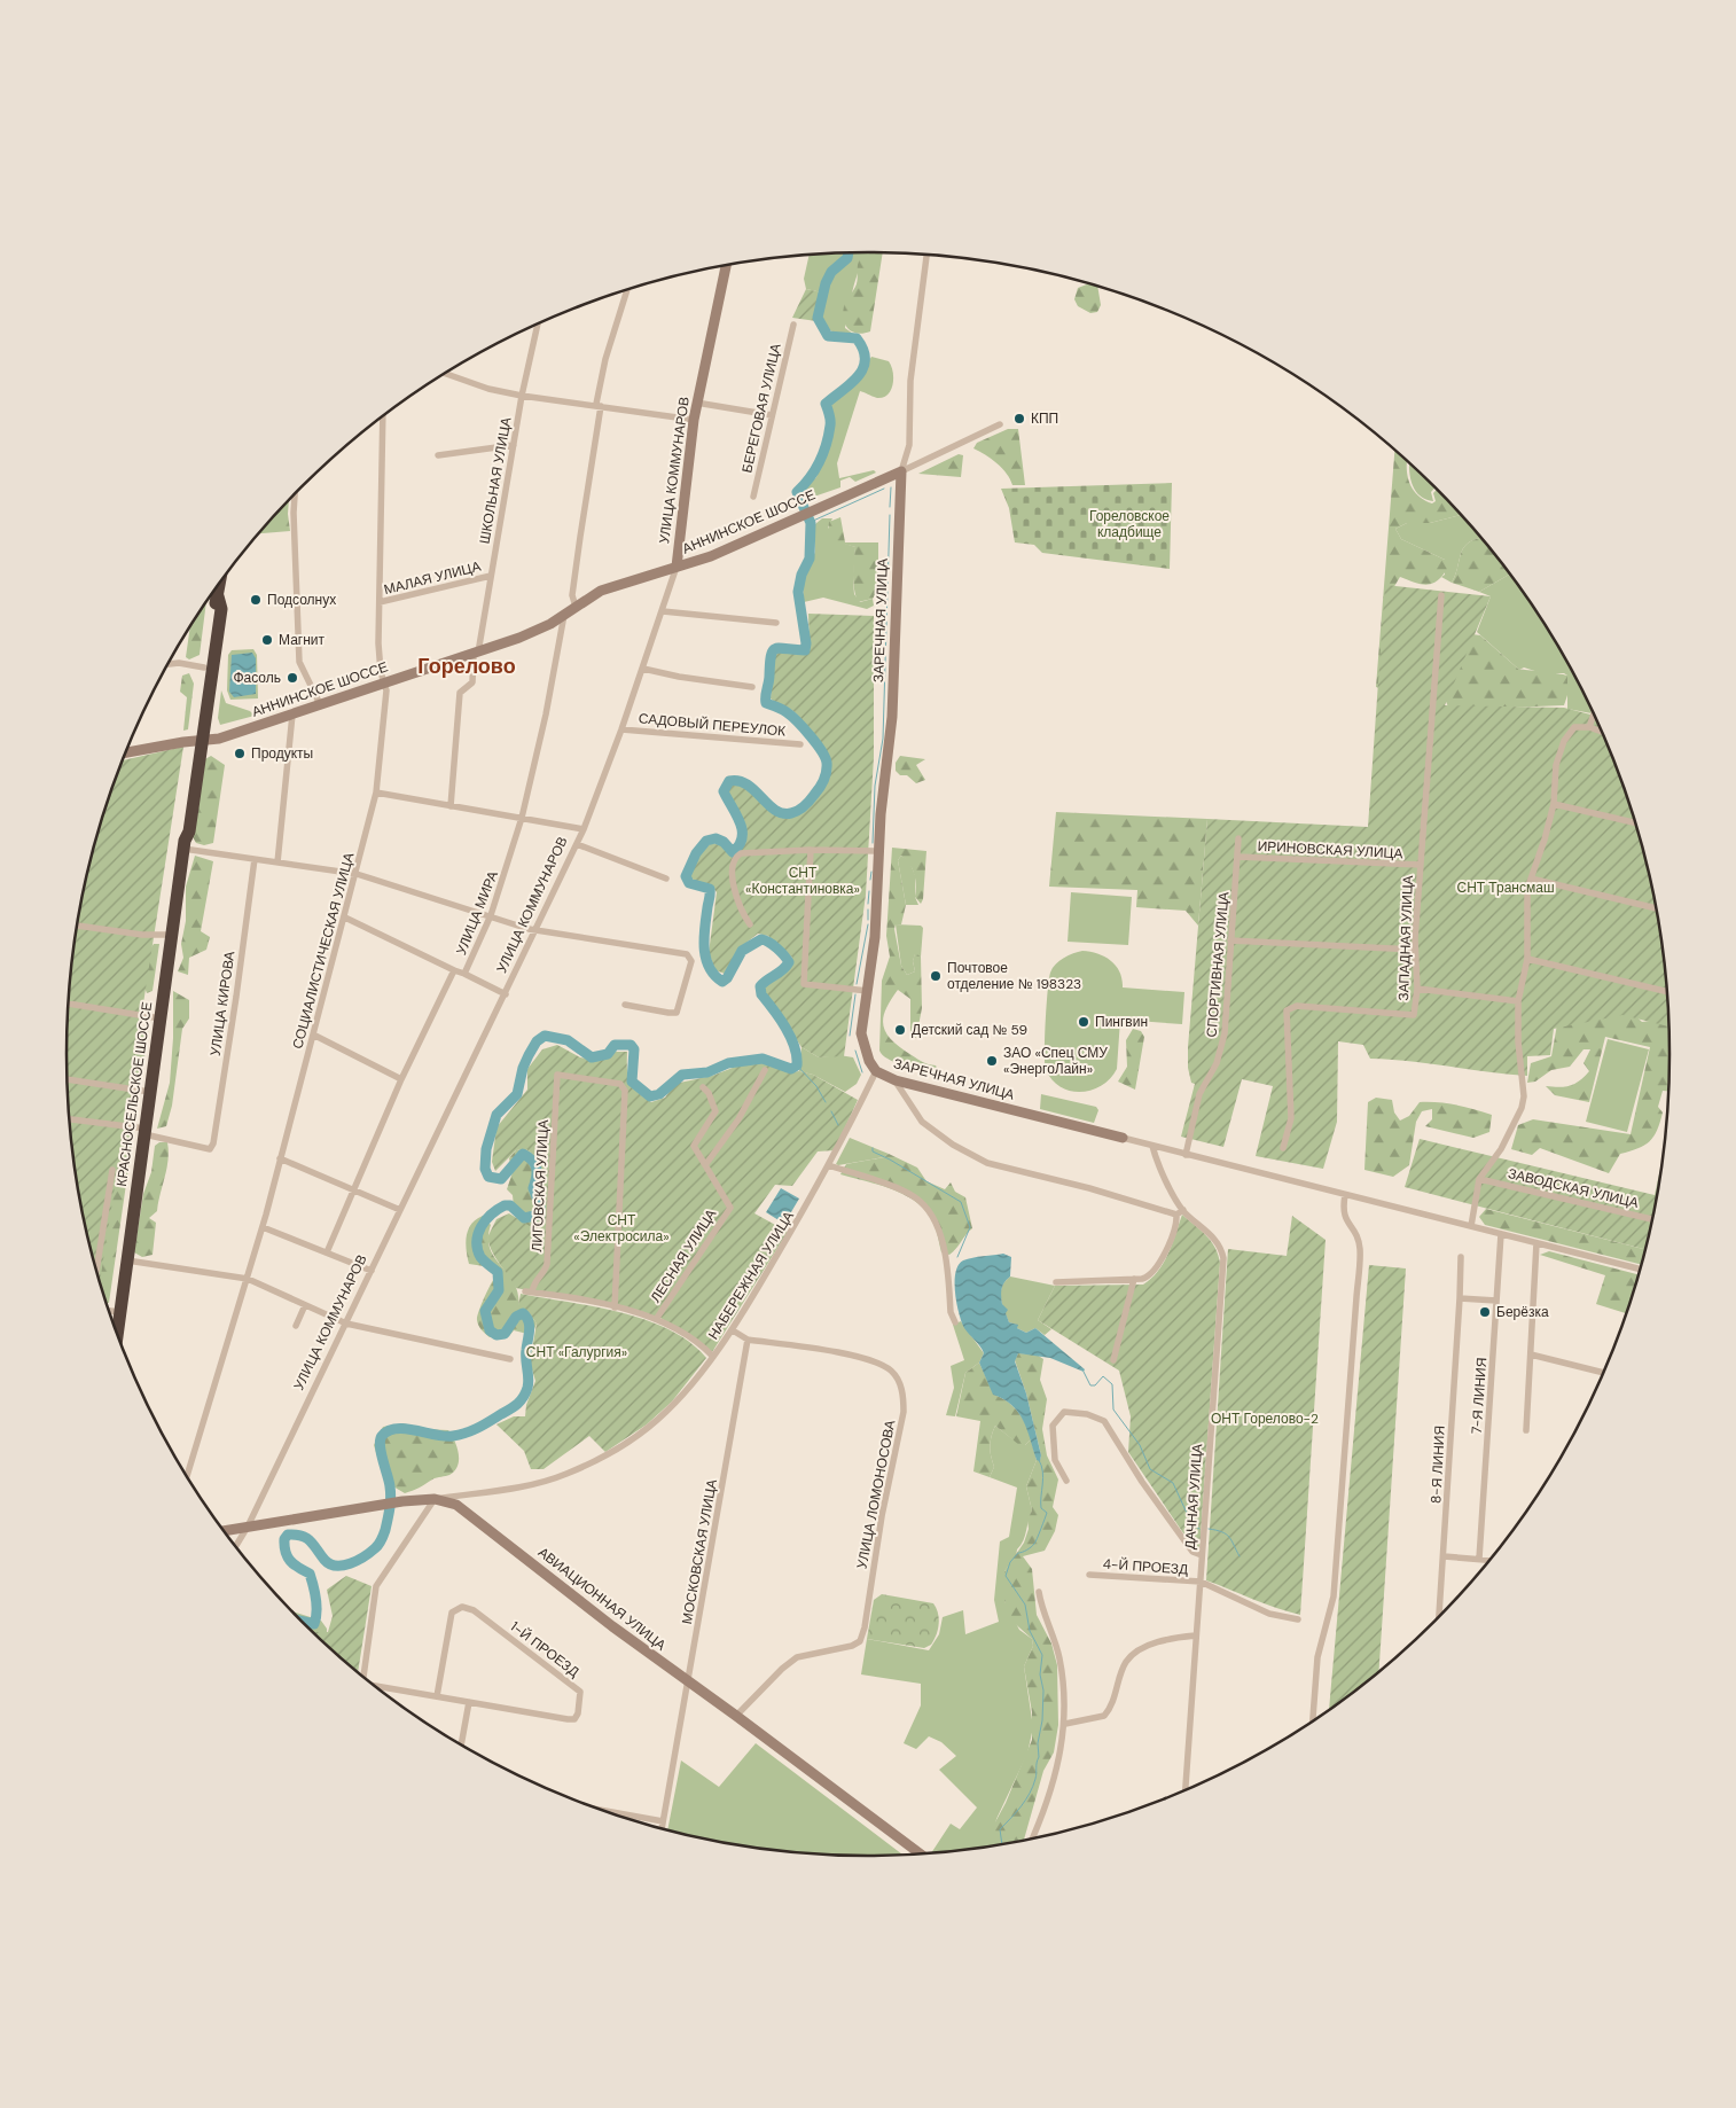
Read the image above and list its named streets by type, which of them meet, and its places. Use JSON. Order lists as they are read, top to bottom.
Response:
{
  "streets": {
    "highway": ["КРАСНОСЕЛЬСКОЕ ШОССЕ"],
    "street": [
      "БЕРЕГОВАЯ УЛИЦА",
      "УЛИЦА КОММУНАРОВ",
      "ШКОЛЬНАЯ УЛИЦА",
      "АННИНСКОЕ ШОССЕ",
      "МАЛАЯ УЛИЦА",
      "ЗАРЕЧНАЯ УЛИЦА",
      "САДОВЫЙ ПЕРЕУЛОК",
      "ИРИНОВСКАЯ УЛИЦА",
      "УЛИЦА МИРА",
      "ЗАПАДНАЯ УЛИЦА",
      "СОЦИАЛИСТИЧЕСКАЯ УЛИЦА",
      "СПОРТИВНАЯ УЛИЦА",
      "УЛИЦА КИРОВА",
      "ЛИГОВСКАЯ УЛИЦА",
      "ЗАВОДСКАЯ УЛИЦА",
      "ЛЕСНАЯ УЛИЦА",
      "НАБЕРЕЖНАЯ УЛИЦА",
      "7-Я ЛИНИЯ",
      "8-Я ЛИНИЯ",
      "УЛИЦА ЛОМОНОСОВА",
      "ДАЧНАЯ УЛИЦА",
      "МОСКОВСКАЯ УЛИЦА",
      "4-Й ПРОЕЗД",
      "АВИАЦИОННАЯ УЛИЦА",
      "1-Й ПРОЕЗД"
    ]
  },
  "crossings": [
    ["УЛИЦА КОММУНАРОВ", "АННИНСКОЕ ШОССЕ"],
    ["УЛИЦА КОММУНАРОВ", "САДОВЫЙ ПЕРЕУЛОК"],
    ["УЛИЦА КОММУНАРОВ", "АВИАЦИОННАЯ УЛИЦА"],
    ["ШКОЛЬНАЯ УЛИЦА", "АННИНСКОЕ ШОССЕ"],
    ["ШКОЛЬНАЯ УЛИЦА", "МАЛАЯ УЛИЦА"],
    ["АННИНСКОЕ ШОССЕ", "ЗАРЕЧНАЯ УЛИЦА"],
    ["АННИНСКОЕ ШОССЕ", "УЛИЦА МИРА"],
    ["АННИНСКОЕ ШОССЕ", "СОЦИАЛИСТИЧЕСКАЯ УЛИЦА"],
    ["АННИНСКОЕ ШОССЕ", "КРАСНОСЕЛЬСКОЕ ШОССЕ"],
    ["МАЛАЯ УЛИЦА", "СОЦИАЛИСТИЧЕСКАЯ УЛИЦА"],
    ["ЗАРЕЧНАЯ УЛИЦА", "СПОРТИВНАЯ УЛИЦА"],
    ["ЗАРЕЧНАЯ УЛИЦА", "НАБЕРЕЖНАЯ УЛИЦА"],
    ["ЗАРЕЧНАЯ УЛИЦА", "7-Я ЛИНИЯ"],
    ["ЗАРЕЧНАЯ УЛИЦА", "ДАЧНАЯ УЛИЦА"],
    ["ИРИНОВСКАЯ УЛИЦА", "ЗАПАДНАЯ УЛИЦА"],
    ["ИРИНОВСКАЯ УЛИЦА", "СПОРТИВНАЯ УЛИЦА"],
    ["УЛИЦА КИРОВА", "КРАСНОСЕЛЬСКОЕ ШОССЕ"],
    ["НАБЕРЕЖНАЯ УЛИЦА", "УЛИЦА ЛОМОНОСОВА"],
    ["НАБЕРЕЖНАЯ УЛИЦА", "АВИАЦИОННАЯ УЛИЦА"],
    ["УЛИЦА ЛОМОНОСОВА", "МОСКОВСКАЯ УЛИЦА"],
    ["УЛИЦА ЛОМОНОСОВА", "АВИАЦИОННАЯ УЛИЦА"],
    ["ДАЧНАЯ УЛИЦА", "4-Й ПРОЕЗД"],
    ["МОСКОВСКАЯ УЛИЦА", "АВИАЦИОННАЯ УЛИЦА"]
  ],
  "districts": ["Горелово"],
  "parks": [
    "Гореловское кладбище",
    "СНТ «Константиновка»",
    "СНТ Трансмаш",
    "СНТ «Электросила»",
    "СНТ «Галургия»",
    "ОНТ Горелово-2"
  ],
  "places": [
    "КПП",
    "Подсолнух",
    "Магнит",
    "Фасоль",
    "Продукты",
    "Почтовое отделение № 198323",
    "Пингвин",
    "Детский сад № 59",
    "ЗАО «Спец СМУ «ЭнергоЛайн»",
    "Берёзка"
  ]
}
